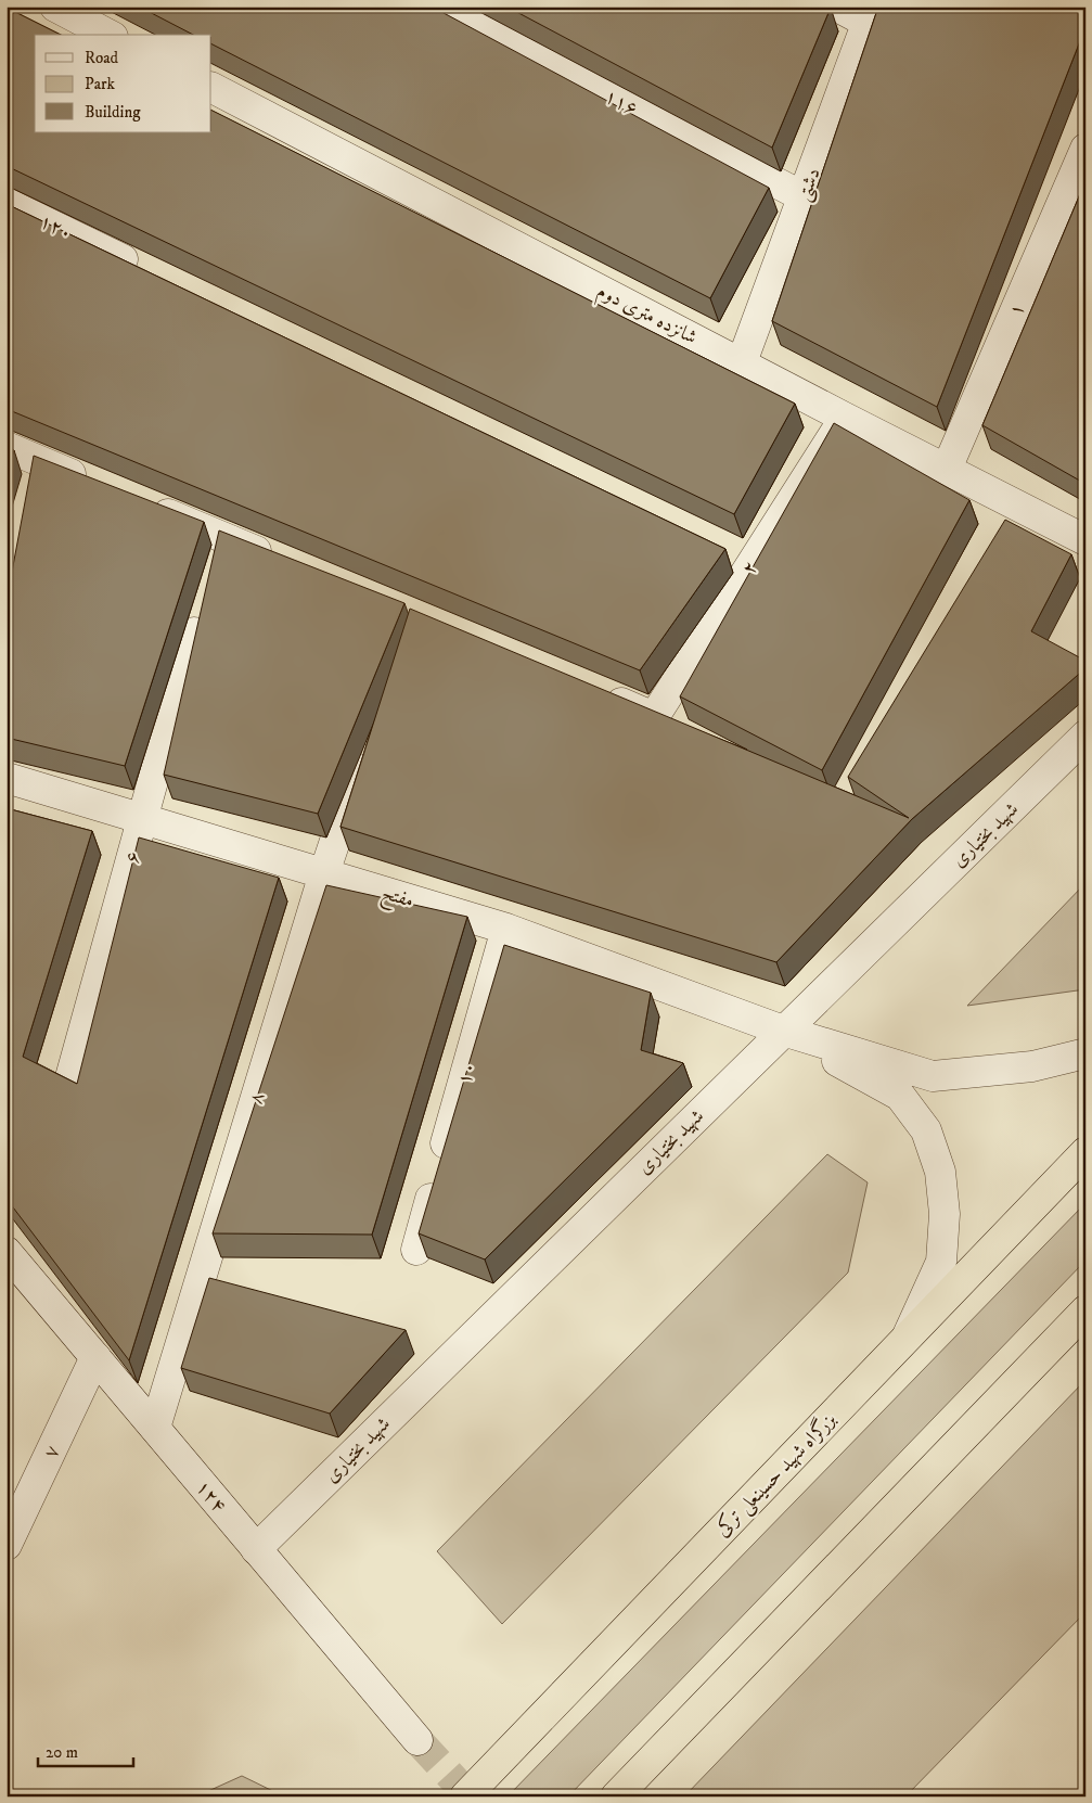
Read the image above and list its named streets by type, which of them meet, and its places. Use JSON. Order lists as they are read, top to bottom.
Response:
{
  "streets": {
    "highway": ["بزرگراه شهید حسینعلی ترکی"],
    "street": [
      "۱۱۶",
      "دشتی",
      "۱۲۰",
      "۱",
      "شانزده متری دوم",
      "۲",
      "شهید بختیاری",
      "۶",
      "مفتح",
      "۱۰",
      "۸",
      "۷",
      "۱۲۴"
    ]
  },
  "crossings": [
    ["۱۱۶", "دشتی"],
    ["دشتی", "شانزده متری دوم"],
    ["۱", "شانزده متری دوم"],
    ["شانزده متری دوم", "۲"],
    ["شهید بختیاری", "مفتح"],
    ["شهید بختیاری", "۱۲۴"],
    ["۶", "مفتح"],
    ["مفتح", "۱۰"],
    ["مفتح", "۸"],
    ["۸", "۱۲۴"],
    ["۷", "۱۲۴"]
  ],
  "legend": ["Road", "Park", "Building"],
  "scale_bar": "20 m"
}
